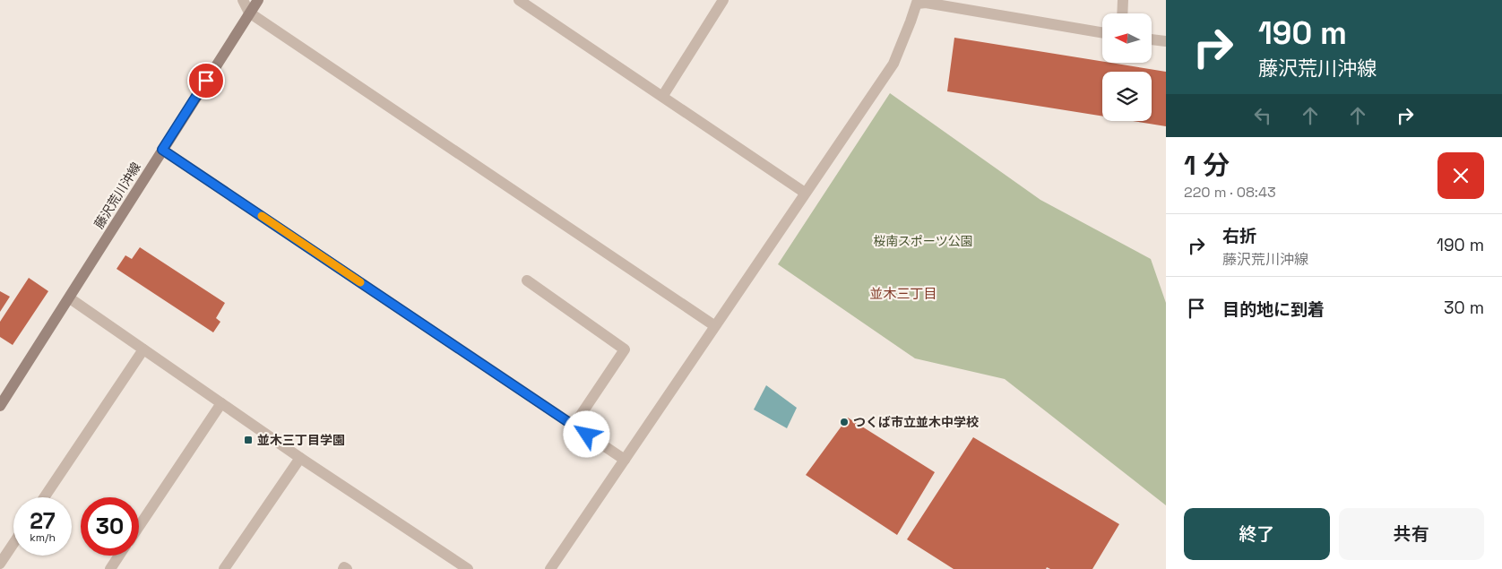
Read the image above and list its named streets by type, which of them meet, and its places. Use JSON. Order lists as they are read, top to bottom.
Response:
{
  "streets": {
    "main road": ["藤沢荒川沖線"]
  },
  "districts": ["並木三丁目"],
  "parks": ["桜南スポーツ公園"],
  "places": {
    "other": ["つくば市立並木中学校"],
    "transit": ["並木三丁目学園"]
  },
  "north": "left",
  "page": {
    "turn": ["190 m", "藤沢荒川沖線"],
    "heading": ["1 分", "220 m · 08:43"],
    "list": [
      {
        "name": "右折",
        "note": "藤沢荒川沖線",
        "value": "190 m"
      },
      {
        "name": "目的地に到着",
        "value": "30 m"
      }
    ],
    "speed": "27 km/h",
    "limit": "30",
    "buttons": ["終了", "共有"]
  }
}
